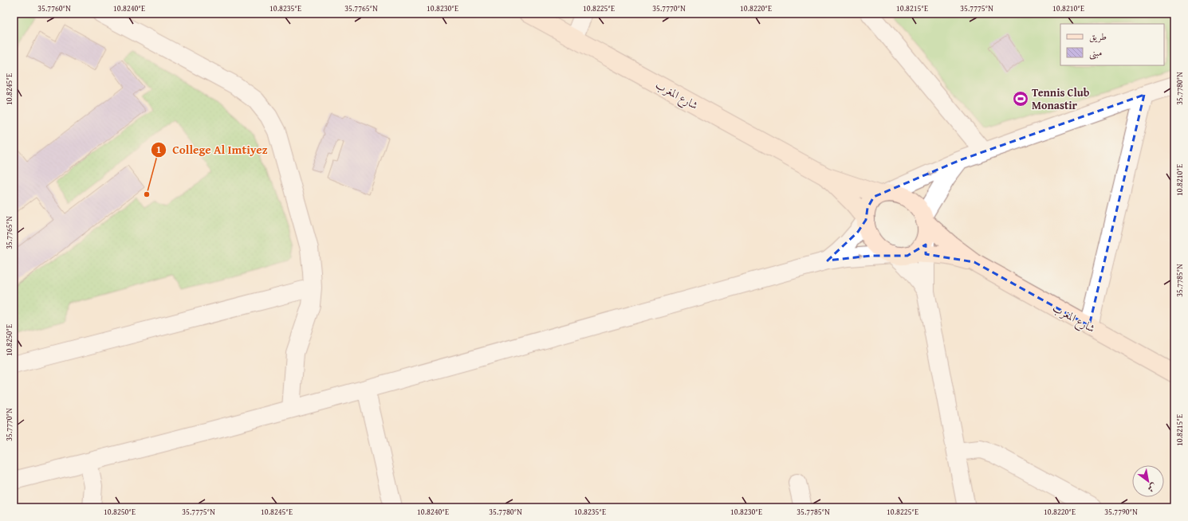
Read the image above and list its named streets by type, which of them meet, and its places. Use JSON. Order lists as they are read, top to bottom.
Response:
{
  "streets": {
    "main road": ["شارع المغرب"]
  },
  "places": {
    "sports": ["Tennis Club Monastir"],
    "other": ["College Al Imtiyez"]
  },
  "legend": ["طريق", "مبنى"],
  "north": "bottom right",
  "coordinates": [
    "35.7760°N",
    "10.8240°E",
    "10.8235°E",
    "35.7765°N",
    "10.8230°E",
    "10.8225°E",
    "35.7770°N",
    "10.8220°E",
    "10.8215°E",
    "35.7775°N",
    "10.8210°E",
    "35.7780°N",
    "10.8245°E",
    "35.7785°N",
    "10.8250°E",
    "35.7790°N"
  ]
}
